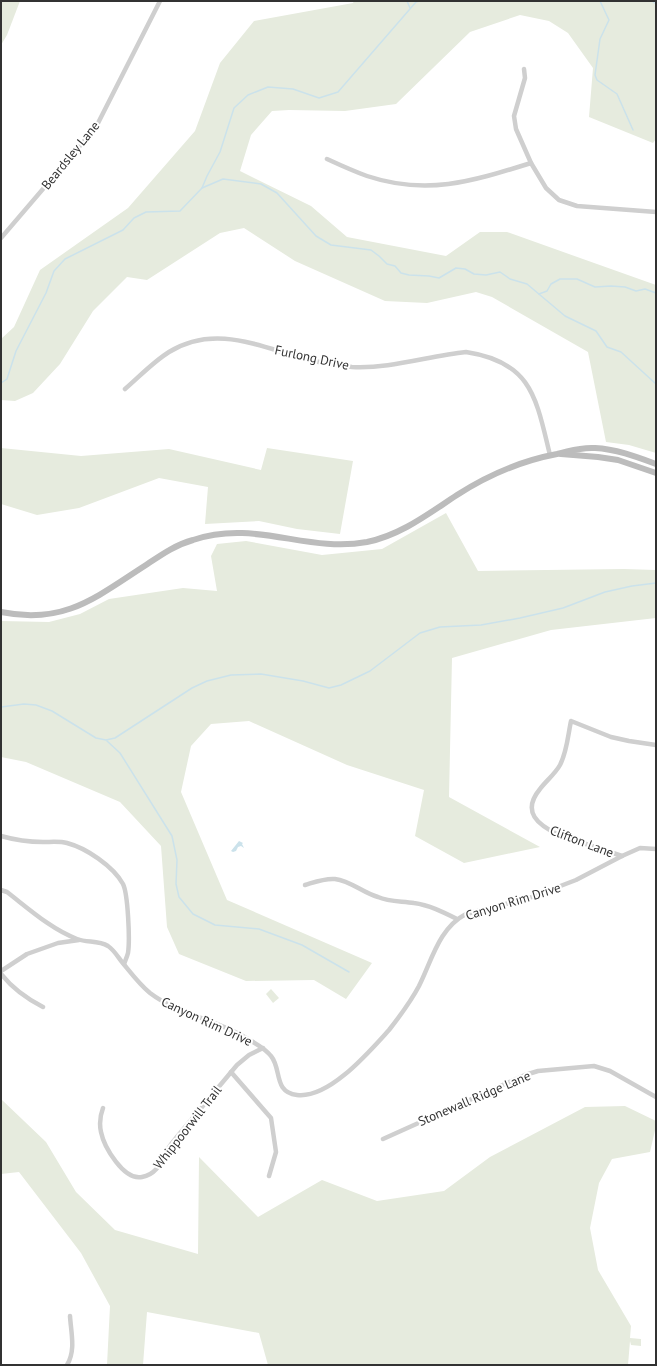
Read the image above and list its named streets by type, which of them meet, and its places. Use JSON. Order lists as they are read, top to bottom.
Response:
{
  "streets": {
    "street": [
      "Beardsley Lane",
      "Furlong Drive",
      "Clifton Lane",
      "Canyon Rim Drive",
      "Stonewall Ridge Lane",
      "Whippoorwill Trail"
    ]
  },
  "crossings": [
    ["Clifton Lane", "Canyon Rim Drive"],
    ["Canyon Rim Drive", "Whippoorwill Trail"]
  ]
}
